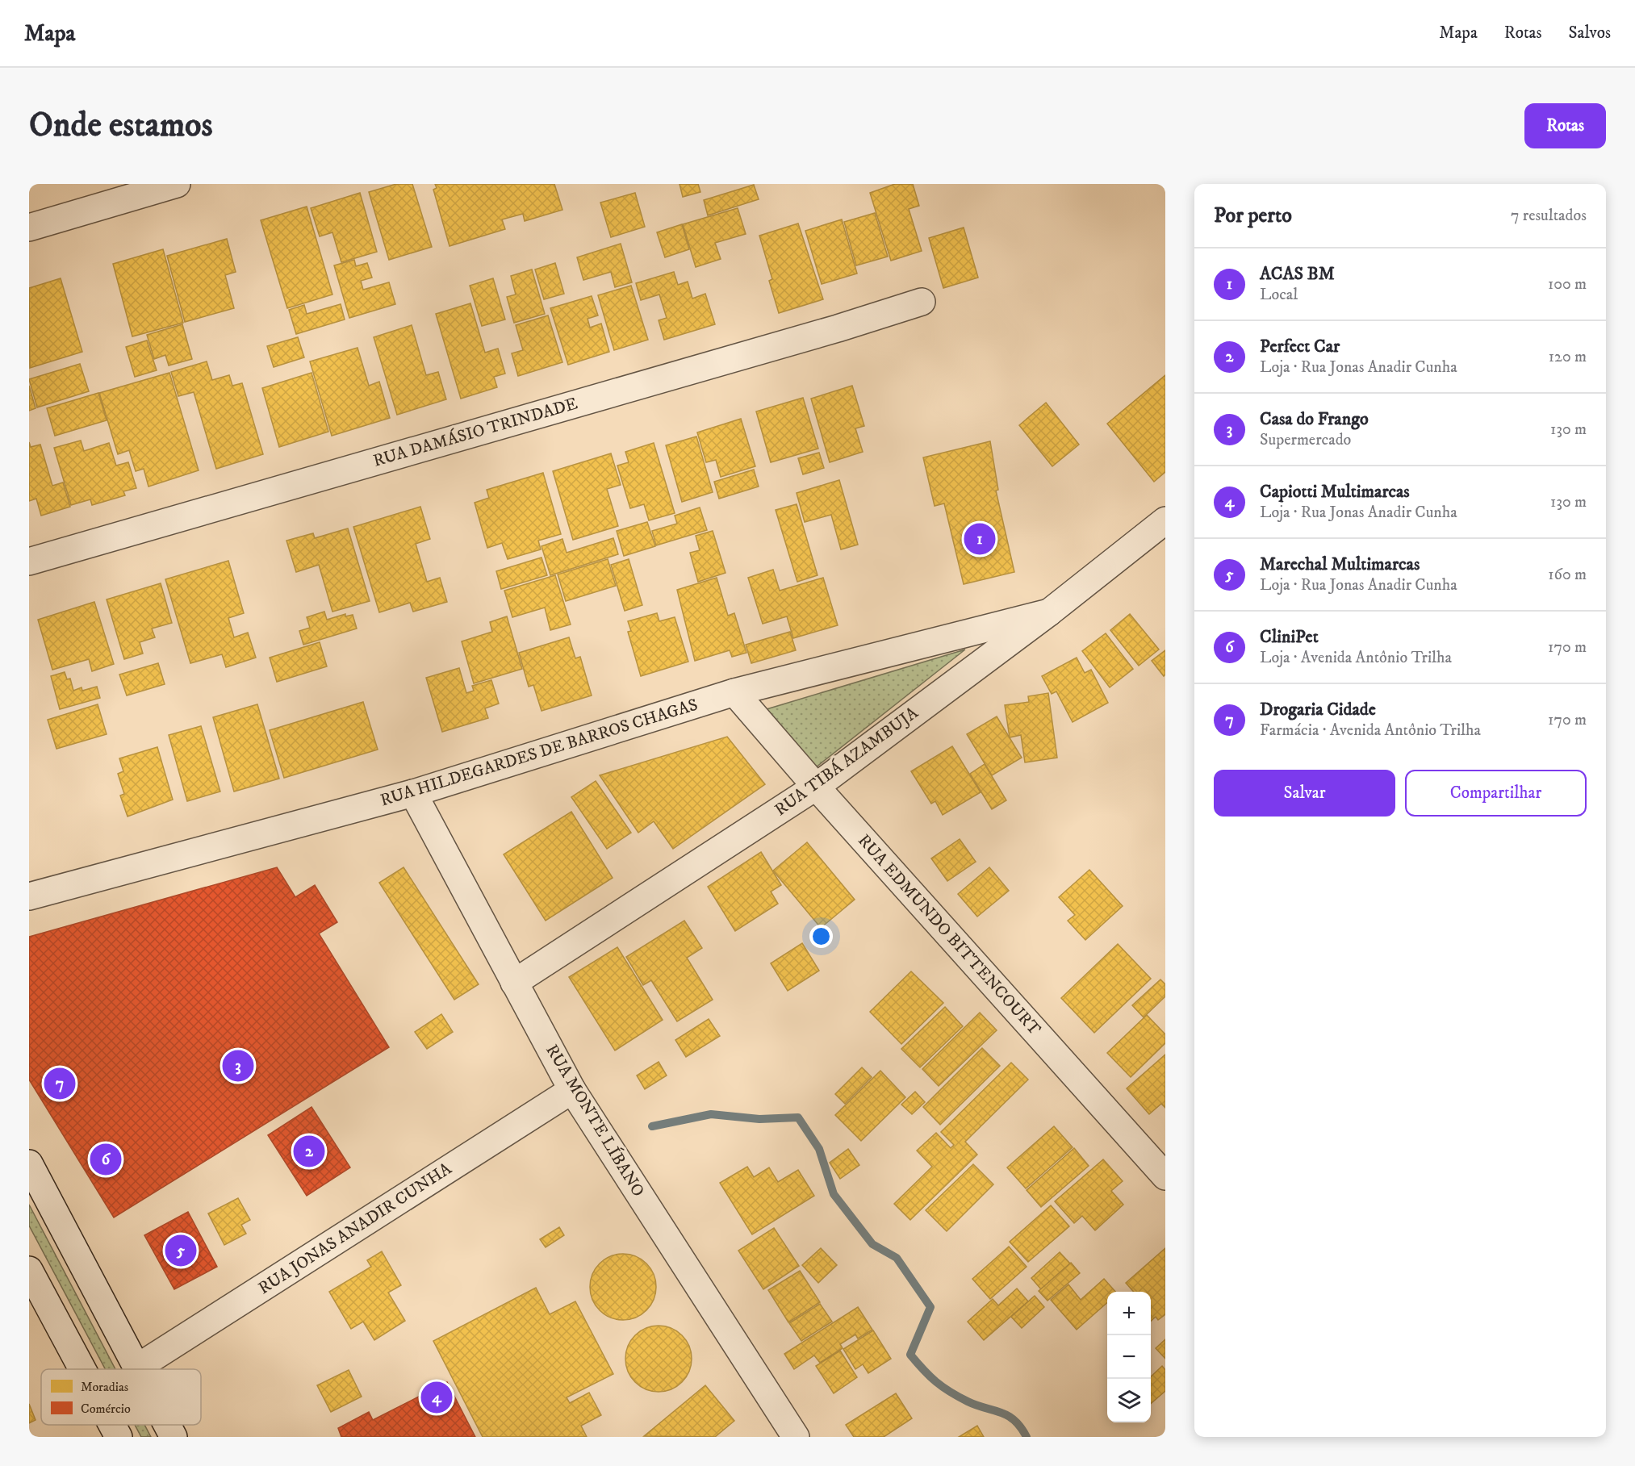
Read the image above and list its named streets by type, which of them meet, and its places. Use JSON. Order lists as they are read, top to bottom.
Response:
{
  "streets": {
    "street": [
      "RUA DAMÁSIO TRINDADE",
      "RUA HILDEGARDES DE BARROS CHAGAS",
      "RUA TIBÁ AZAMBUJA",
      "RUA EDMUNDO BITTENCOURT",
      "RUA MONTE LÍBANO",
      "RUA JONAS ANADIR CUNHA"
    ]
  },
  "crossings": [
    ["RUA HILDEGARDES DE BARROS CHAGAS", "RUA TIBÁ AZAMBUJA"],
    ["RUA HILDEGARDES DE BARROS CHAGAS", "RUA EDMUNDO BITTENCOURT"],
    ["RUA HILDEGARDES DE BARROS CHAGAS", "RUA MONTE LÍBANO"],
    ["RUA TIBÁ AZAMBUJA", "RUA EDMUNDO BITTENCOURT"],
    ["RUA TIBÁ AZAMBUJA", "RUA MONTE LÍBANO"],
    ["RUA MONTE LÍBANO", "RUA JONAS ANADIR CUNHA"]
  ],
  "legend": ["Moradias", "Comércio"],
  "page": {
    "header": "Mapa",
    "nav": ["Mapa", "Rotas", "Salvos"],
    "buttons": [
      "Rotas",
      ["Salvar", "Compartilhar"]
    ],
    "title": "Onde estamos",
    "heading": ["Por perto", "7 resultados"],
    "list": [
      {
        "mark": "1",
        "name": "ACAS BM",
        "note": "Local",
        "value": "100 m"
      },
      {
        "mark": "2",
        "name": "Perfect Car",
        "note": "Loja · Rua Jonas Anadir Cunha",
        "value": "120 m"
      },
      {
        "mark": "3",
        "name": "Casa do Frango",
        "note": "Supermercado",
        "value": "130 m"
      },
      {
        "mark": "4",
        "name": "Capiotti Multimarcas",
        "note": "Loja · Rua Jonas Anadir Cunha",
        "value": "130 m"
      },
      {
        "mark": "5",
        "name": "Marechal Multimarcas",
        "note": "Loja · Rua Jonas Anadir Cunha",
        "value": "160 m"
      },
      {
        "mark": "6",
        "name": "CliniPet",
        "note": "Loja · Avenida Antônio Trilha",
        "value": "170 m"
      },
      {
        "mark": "7",
        "name": "Drogaria Cidade",
        "note": "Farmácia · Avenida Antônio Trilha",
        "value": "170 m"
      }
    ],
    "pins": [
      "1",
      "3",
      "7",
      "2",
      "6",
      "5",
      "4"
    ],
    "map_buttons": ["+", "−"]
  }
}
